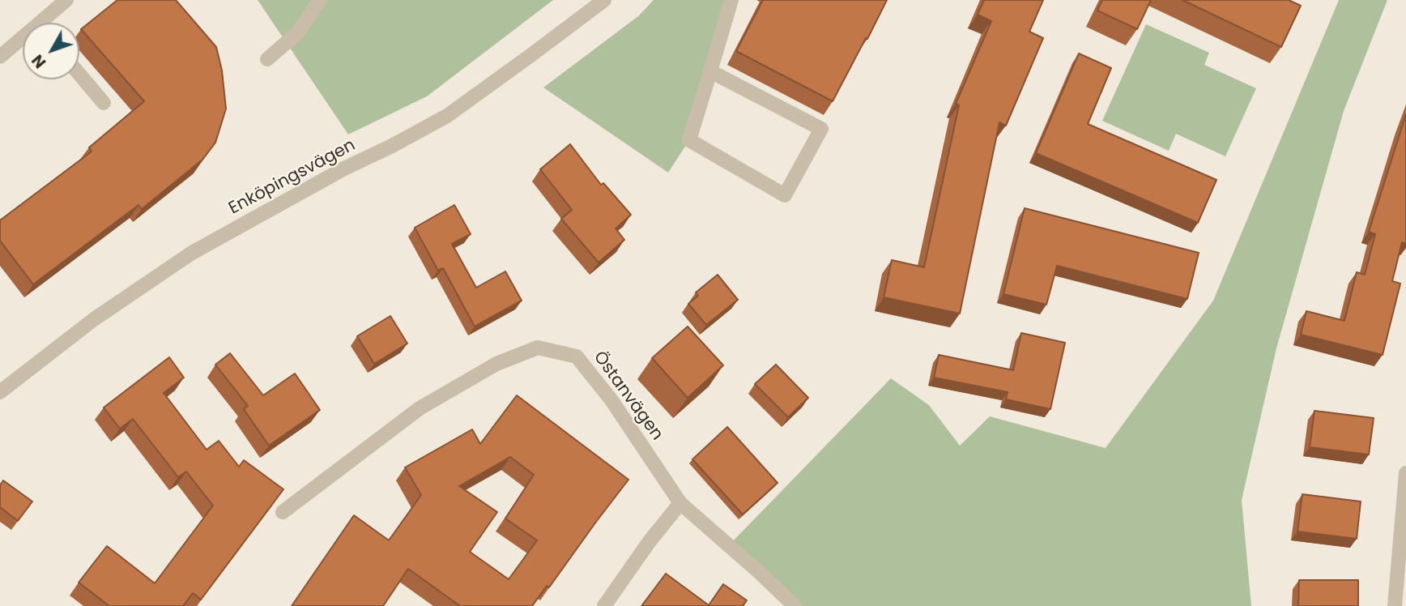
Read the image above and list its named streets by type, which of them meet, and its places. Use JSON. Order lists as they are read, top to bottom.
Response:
{
  "streets": {
    "street": ["Enköpingsvägen", "Östanvägen"]
  },
  "north": "bottom left"
}
